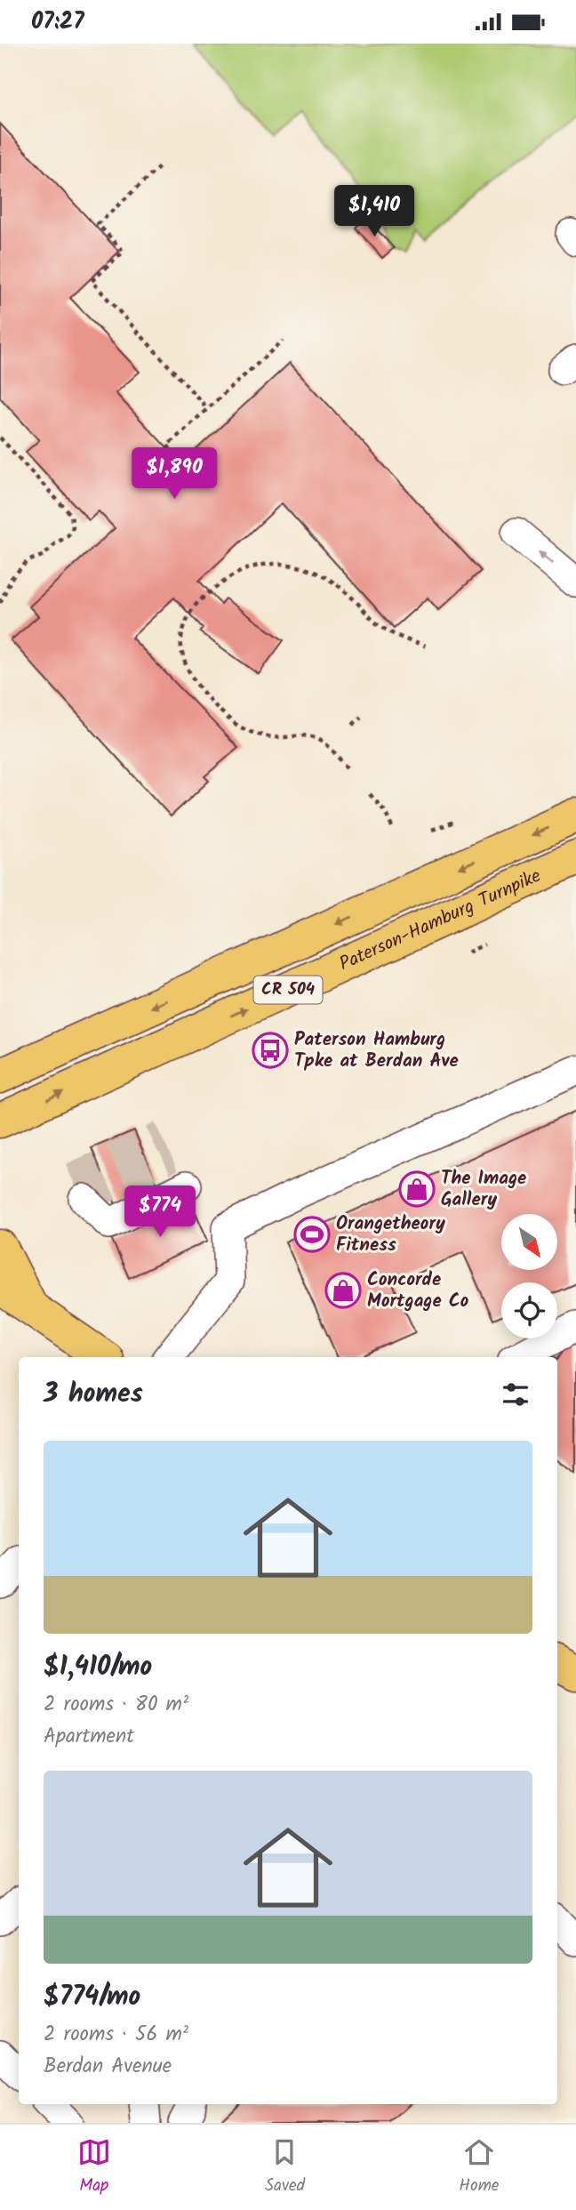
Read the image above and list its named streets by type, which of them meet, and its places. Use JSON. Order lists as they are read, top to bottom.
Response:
{
  "streets": {
    "main road": ["Paterson-Hamburg Turnpike", "CR 504"]
  },
  "places": {
    "bus stop": ["Paterson Hamburg Tpke at Berdan Ave"],
    "shop": ["The Image Gallery", "Concorde Mortgage Co"],
    "sports": ["Orangetheory Fitness"]
  },
  "north": "bottom right",
  "page": {
    "status": "07:27",
    "price": ["$1,410", "$1,890", "$774"],
    "heading": "3 homes",
    "list": [
      {
        "name": "$1,410/mo",
        "note": "2 rooms · 80 m² · Apartment"
      },
      {
        "name": "$774/mo",
        "note": "2 rooms · 56 m² · Berdan Avenue"
      }
    ],
    "tabs": ["Map", "Saved", "Home"]
  }
}
